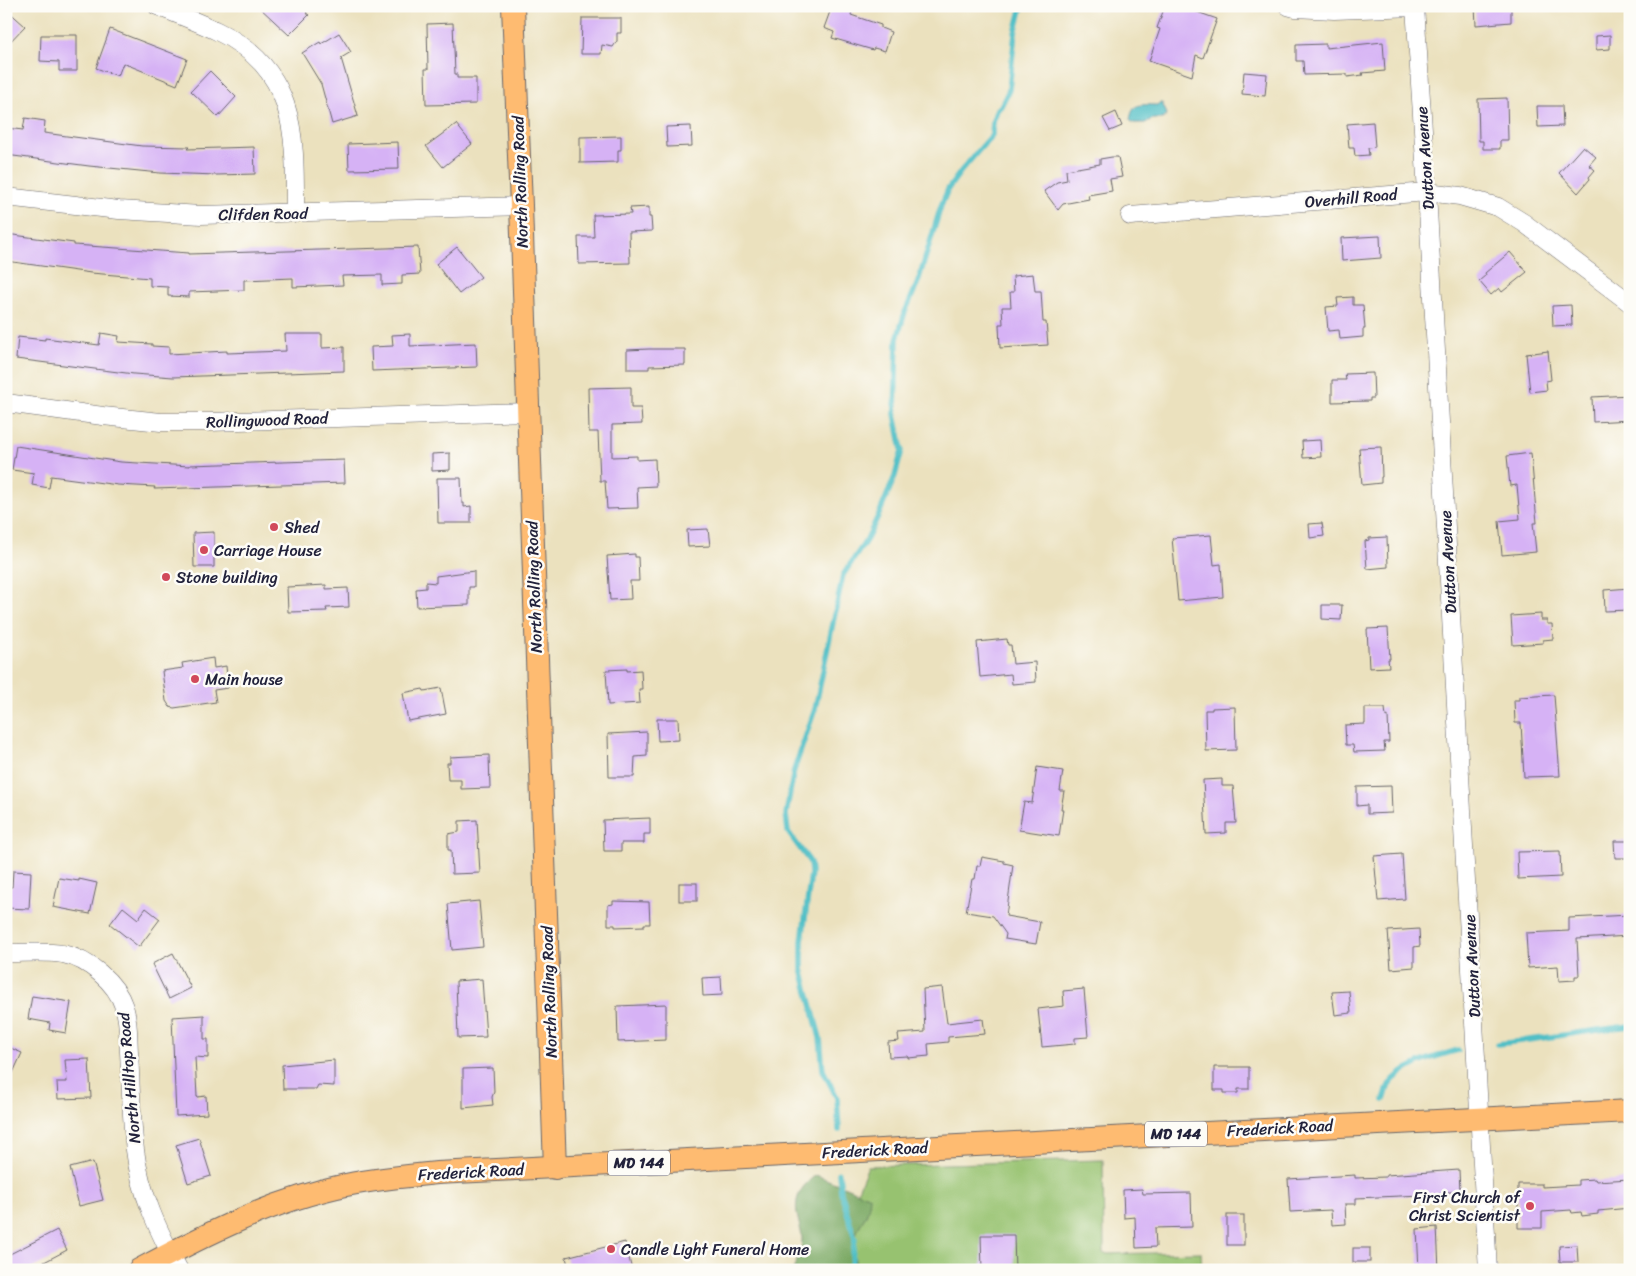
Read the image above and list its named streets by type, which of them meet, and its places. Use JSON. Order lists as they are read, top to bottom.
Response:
{
  "streets": {
    "main road": ["North Rolling Road", "Frederick Road", "MD 144"],
    "street": [
      "Dutton Avenue",
      "Overhill Road",
      "Clifden Road",
      "Rollingwood Road",
      "North Hilltop Road"
    ]
  },
  "crossings": [
    ["Dutton Avenue", "Overhill Road"],
    ["Dutton Avenue", "Frederick Road"],
    ["North Rolling Road", "Clifden Road"],
    ["North Rolling Road", "Rollingwood Road"],
    ["North Rolling Road", "Frederick Road"],
    ["North Hilltop Road", "Frederick Road"]
  ],
  "places": [
    "Shed",
    "Carriage House",
    "Stone building",
    "Main house",
    "First Church of Christ Scientist",
    "Candle Light Funeral Home"
  ]
}
